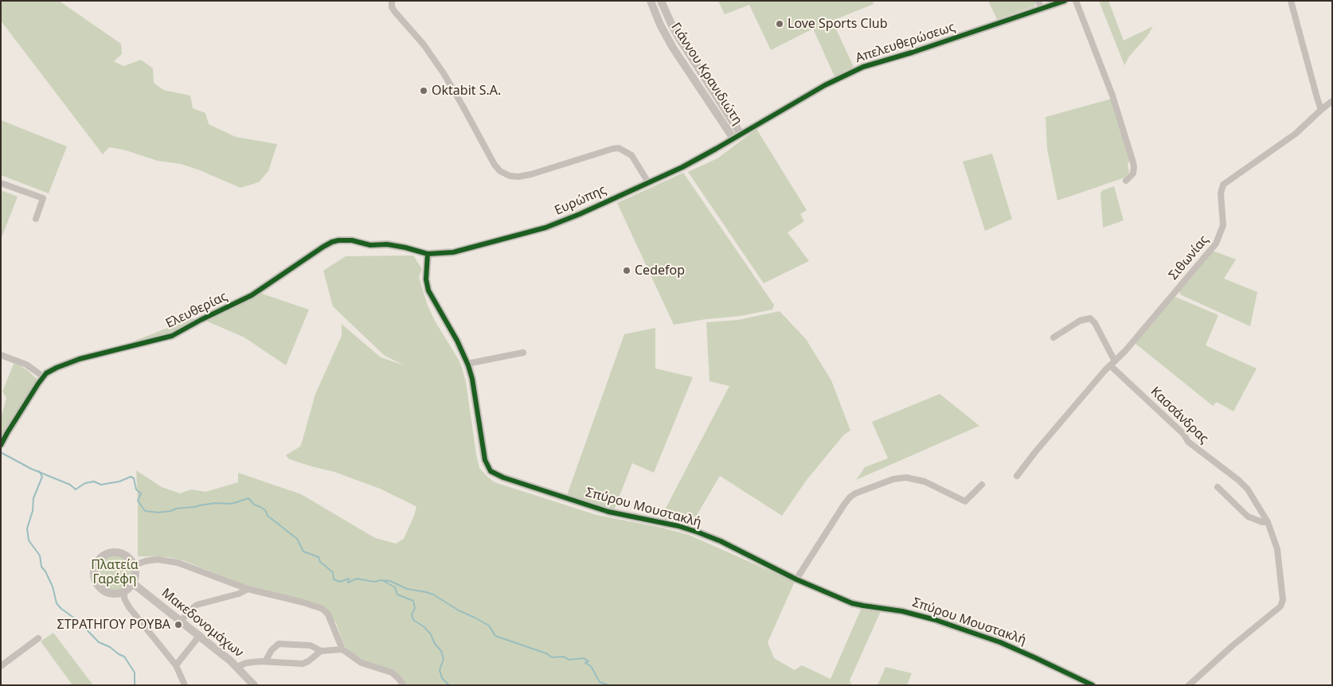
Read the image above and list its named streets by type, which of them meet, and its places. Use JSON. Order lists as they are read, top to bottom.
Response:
{
  "streets": {
    "street": [
      "Απελευθερώσεως",
      "Γιάννου Κρανιδιώτη",
      "Ευρώπης",
      "Σιθωνίας",
      "Ελευθερίας",
      "Κασσάνδρας",
      "Σπύρου Μουστακλή",
      "Μακεδονομάχων"
    ]
  },
  "crossings": [
    ["Απελευθερώσεως", "Γιάννου Κρανιδιώτη"],
    ["Απελευθερώσεως", "Ευρώπης"],
    ["Γιάννου Κρανιδιώτη", "Ευρώπης"],
    ["Ευρώπης", "Ελευθερίας"],
    ["Ευρώπης", "Σπύρου Μουστακλή"],
    ["Σιθωνίας", "Κασσάνδρας"],
    ["Ελευθερίας", "Σπύρου Μουστακλή"]
  ],
  "parks": ["Πλατεία Γαρέφη"],
  "places": [
    "Love Sports Club",
    "Oktabit S.A.",
    "Cedefop",
    "ΣΤΡΑΤΗΓΟΥ ΡΟΥΒΑ"
  ]
}
